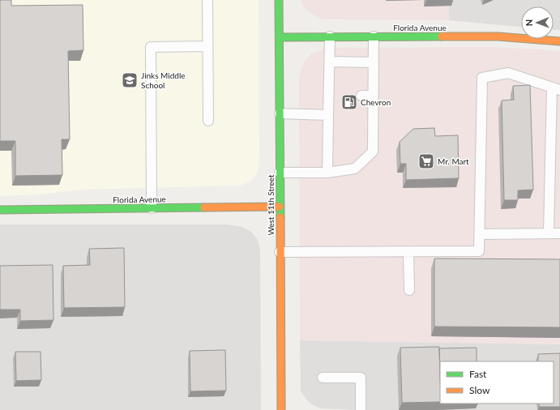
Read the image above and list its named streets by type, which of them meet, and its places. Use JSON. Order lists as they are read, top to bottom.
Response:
{
  "streets": {
    "street": ["Florida Avenue", "West 11th Street"]
  },
  "crossings": [
    ["Florida Avenue", "West 11th Street"]
  ],
  "places": {
    "school or university": ["Jinks Middle School"],
    "fuel station": ["Chevron"],
    "supermarket": ["Mr. Mart"]
  },
  "legend": ["Fast", "Slow"],
  "north": "left"
}
